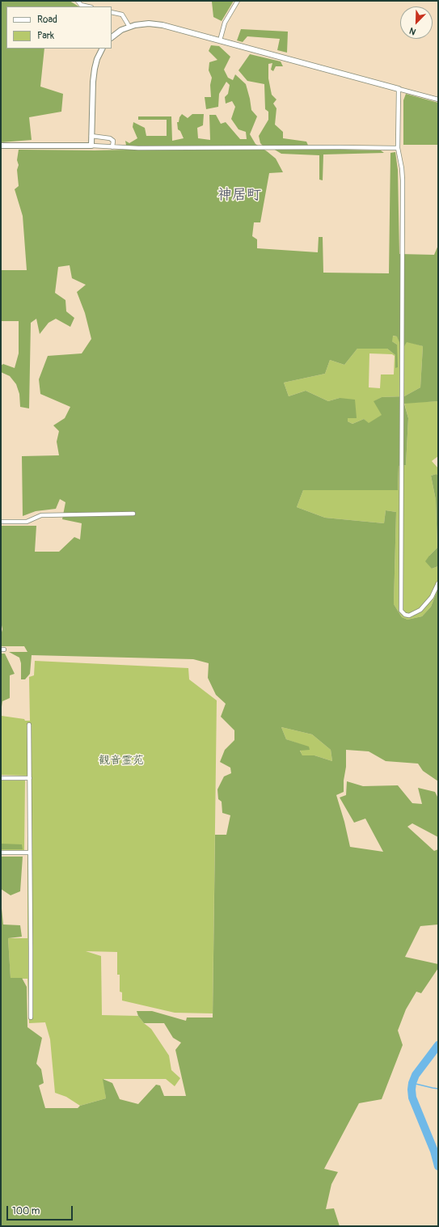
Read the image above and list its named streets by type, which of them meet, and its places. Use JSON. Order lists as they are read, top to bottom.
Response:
{
  "districts": ["神居町"],
  "parks": ["観音霊苑"],
  "legend": ["Road", "Park"],
  "scale_bar": "100 m",
  "north": "bottom left"
}
